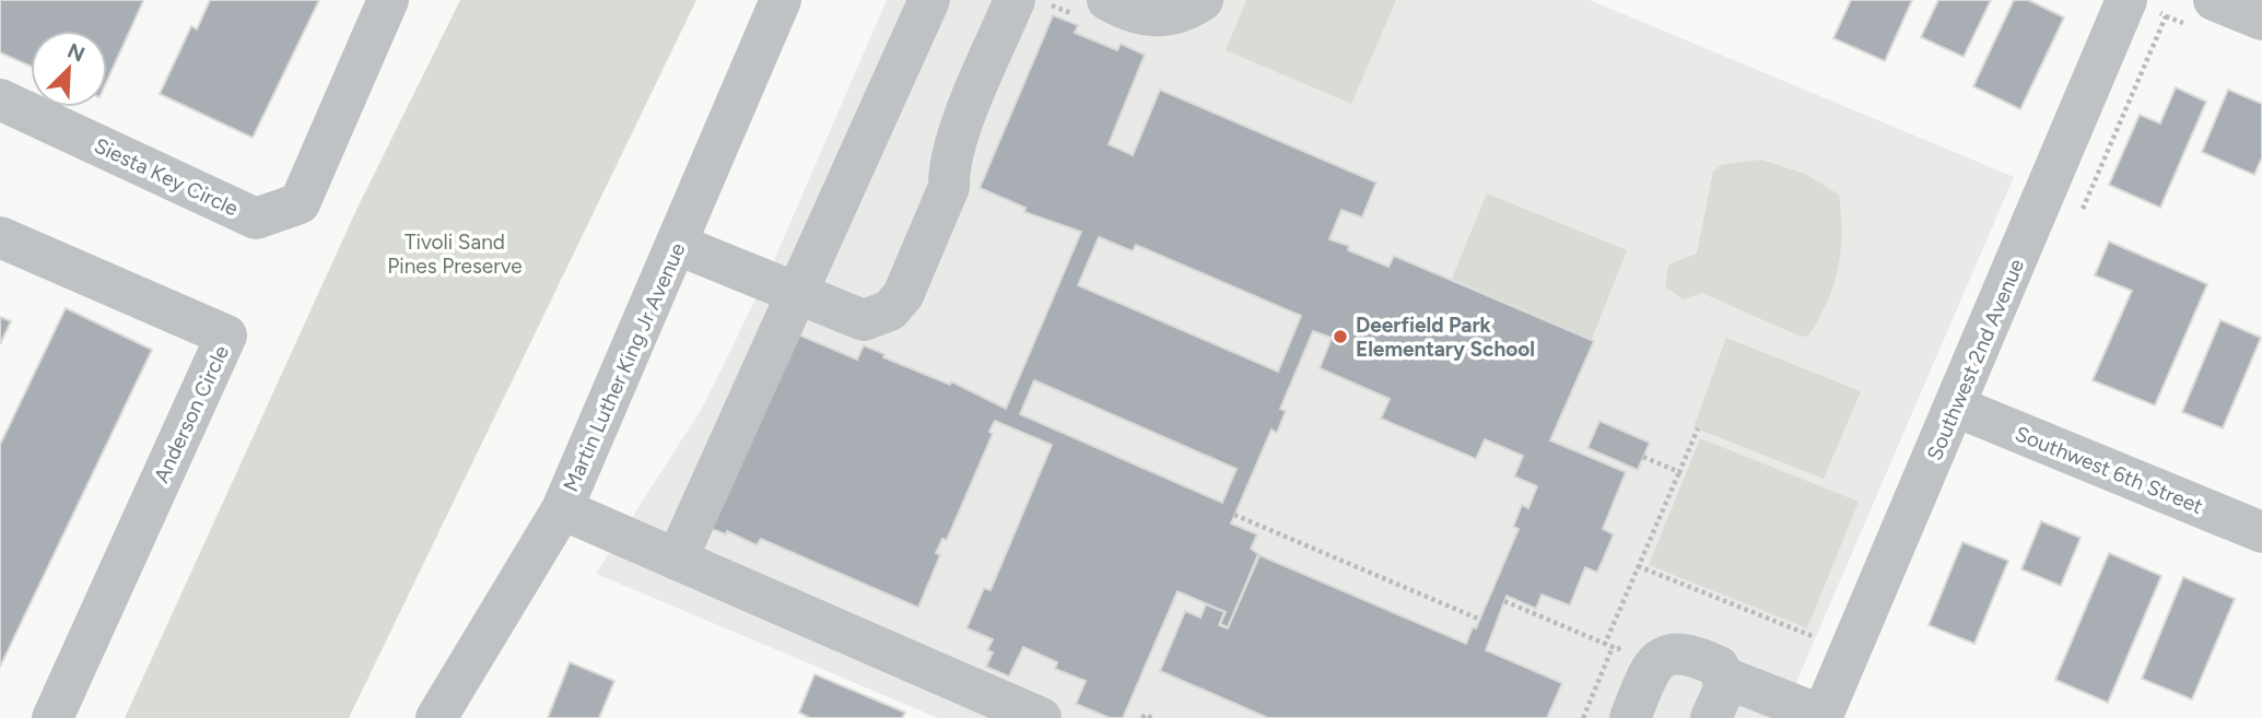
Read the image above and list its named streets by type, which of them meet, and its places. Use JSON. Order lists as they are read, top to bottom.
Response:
{
  "streets": {
    "street": [
      "Siesta Key Circle",
      "Southwest 2nd Avenue",
      "Martin Luther King Jr Avenue",
      "Anderson Circle",
      "Southwest 6th Street"
    ]
  },
  "crossings": [
    ["Southwest 2nd Avenue", "Southwest 6th Street"]
  ],
  "parks": ["Tivoli Sand Pines Preserve"],
  "places": ["Deerfield Park Elementary School"],
  "north": "top right"
}
